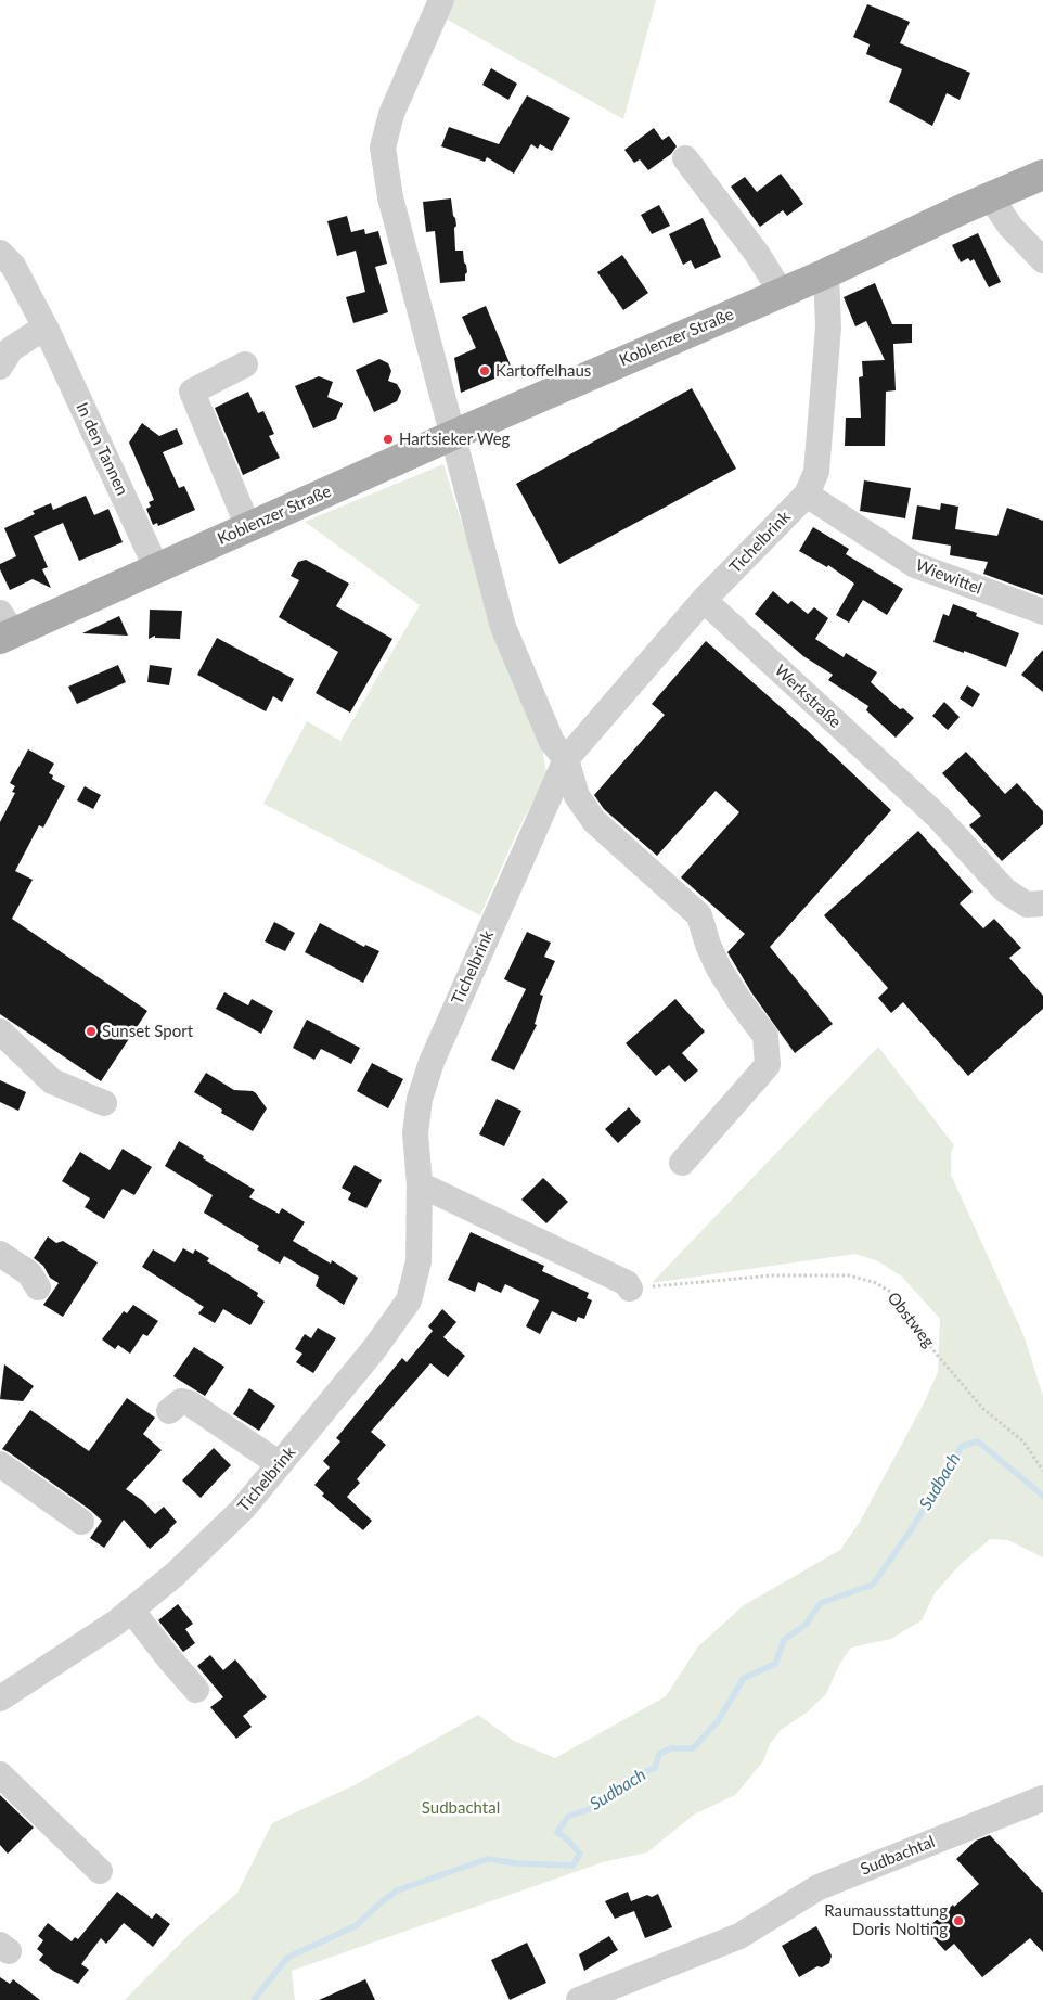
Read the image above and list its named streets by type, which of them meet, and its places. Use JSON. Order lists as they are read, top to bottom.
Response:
{
  "streets": {
    "main road": ["Koblenzer Straße"],
    "street": [
      "In den Tannen",
      "Tichelbrink",
      "Wiewittel",
      "Werkstraße",
      "Sudbachtal"
    ],
    "path": ["Obstweg"]
  },
  "crossings": [
    ["Koblenzer Straße", "In den Tannen"],
    ["Koblenzer Straße", "Tichelbrink"],
    ["Tichelbrink", "Wiewittel"],
    ["Tichelbrink", "Werkstraße"]
  ],
  "water": ["Sudbach"],
  "parks": ["Sudbachtal"],
  "places": [
    "Kartoffelhaus",
    "Hartsieker Weg",
    "Sunset Sport",
    "Raumausstattung Doris Nolting"
  ]
}
